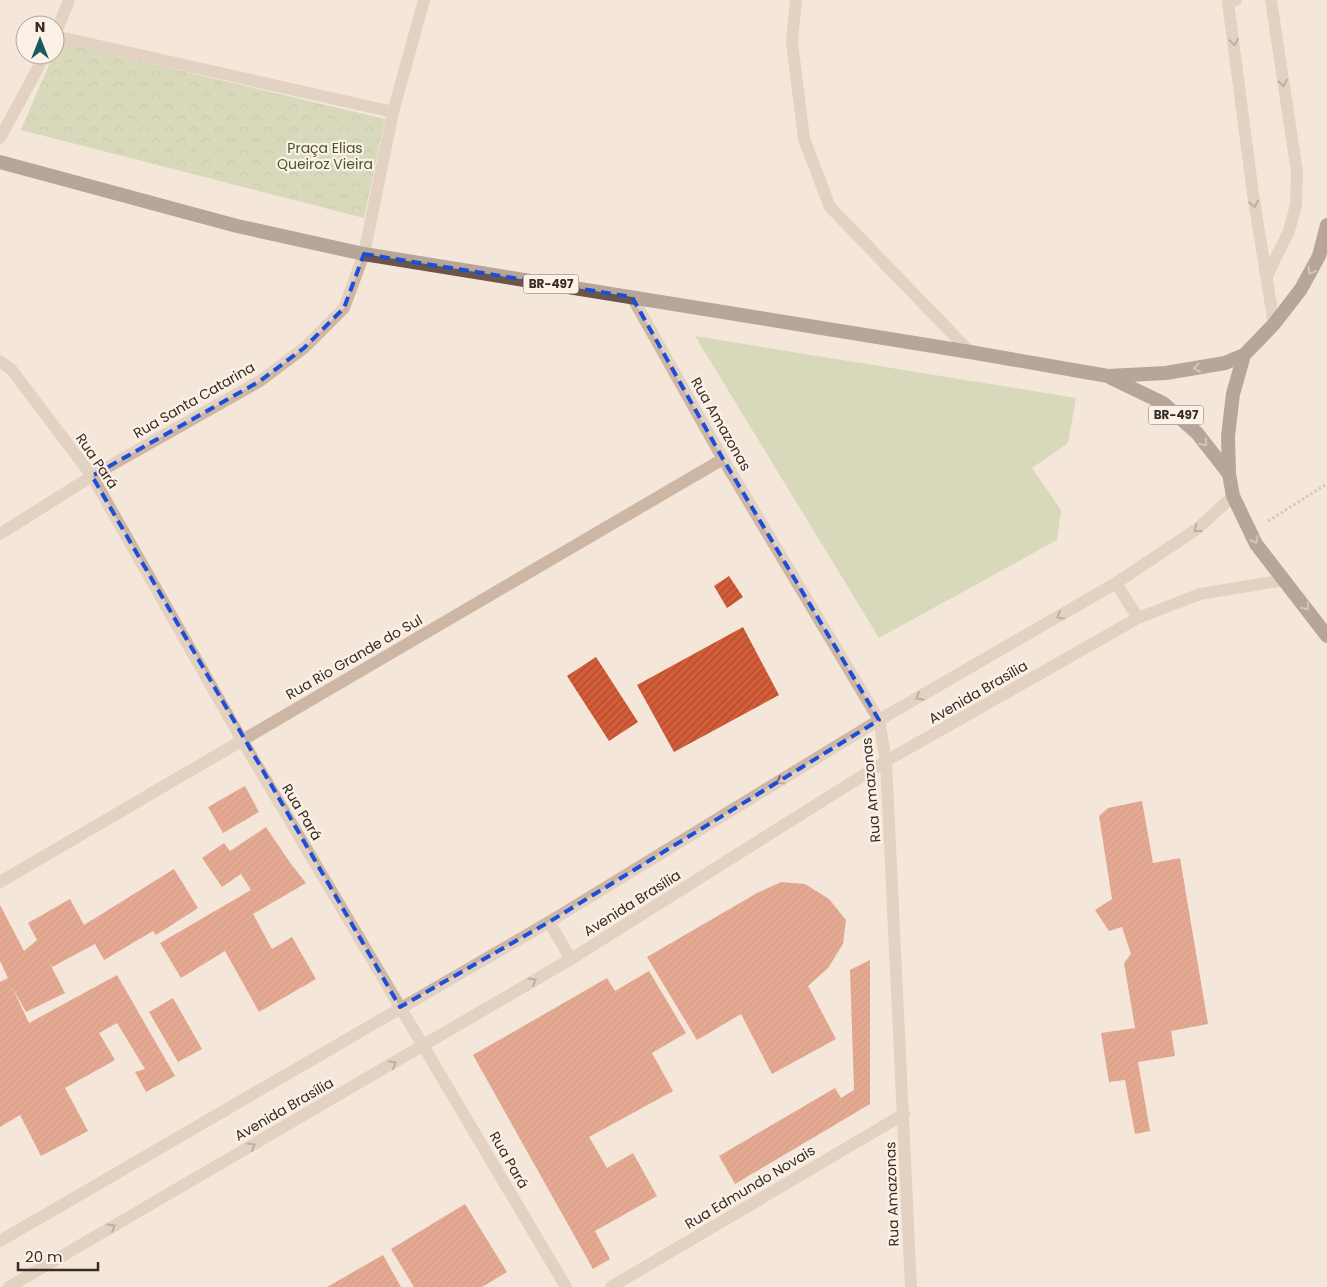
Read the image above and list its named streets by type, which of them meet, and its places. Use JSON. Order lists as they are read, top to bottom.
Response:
{
  "streets": {
    "highway": ["BR-497"],
    "street": [
      "Rua Santa Catarina",
      "Rua Amazonas",
      "Rua Pará",
      "Rua Rio Grande do Sul",
      "Avenida Brasília",
      "Rua Edmundo Novais"
    ]
  },
  "crossings": [
    ["BR-497", "Rua Santa Catarina"],
    ["BR-497", "Rua Amazonas"],
    ["Rua Santa Catarina", "Rua Pará"],
    ["Rua Amazonas", "Rua Rio Grande do Sul"],
    ["Rua Amazonas", "Avenida Brasília"],
    ["Rua Amazonas", "Rua Edmundo Novais"],
    ["Rua Pará", "Rua Rio Grande do Sul"],
    ["Rua Pará", "Avenida Brasília"]
  ],
  "parks": ["Praça Elias Queiroz Vieira"],
  "scale_bar": "20 m",
  "north": "top"
}
